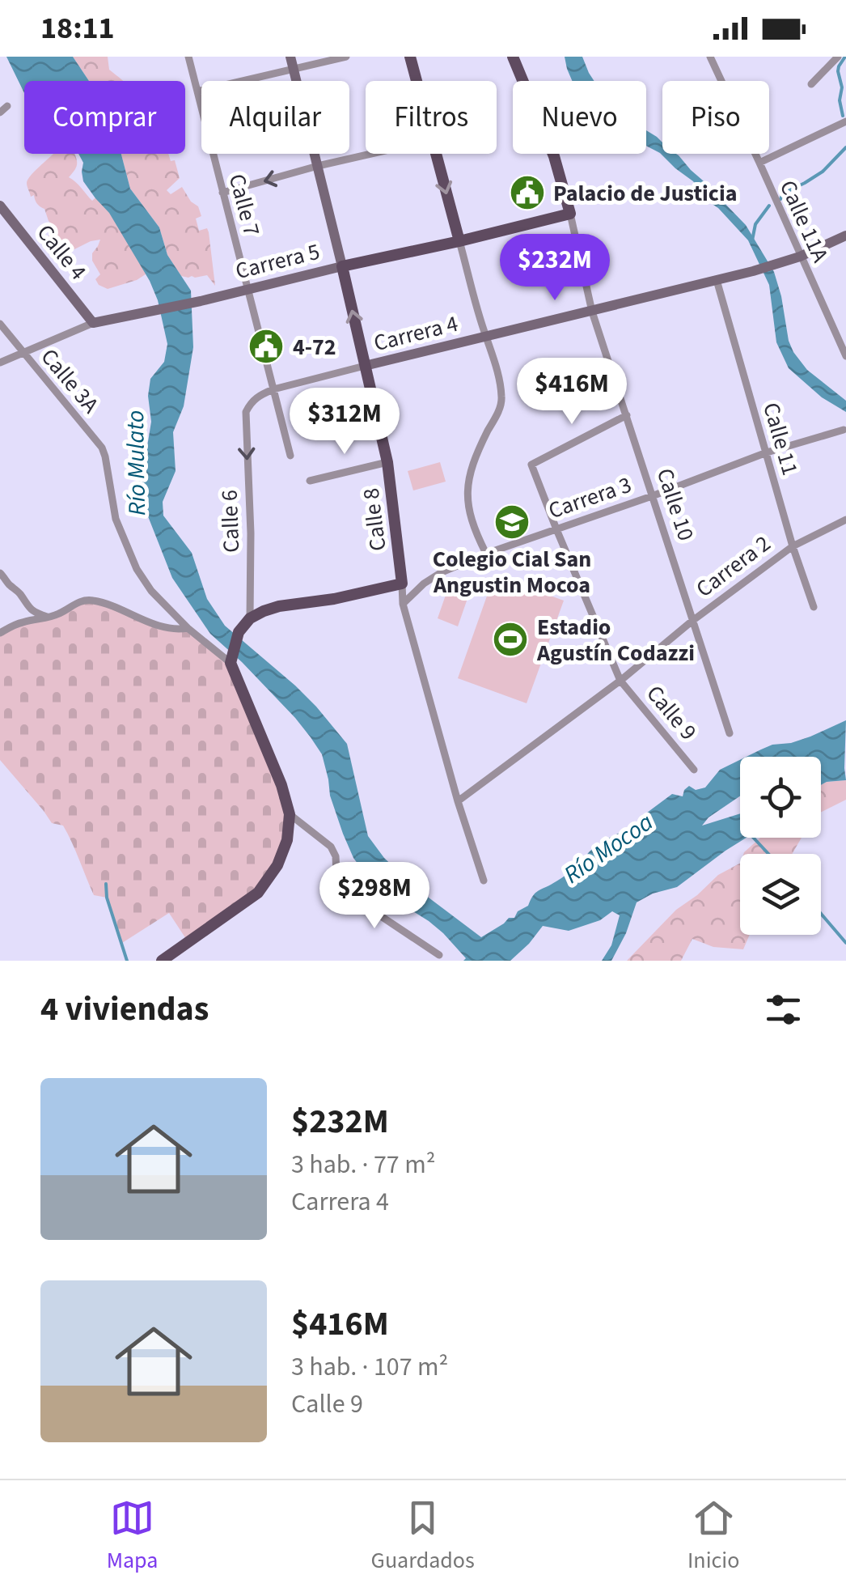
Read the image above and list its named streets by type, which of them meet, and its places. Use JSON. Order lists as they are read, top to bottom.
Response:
{
  "streets": {
    "main road": [
      "Calle 4",
      "Carrera 5",
      "Carrera 4",
      "Calle 10",
      "Calle 8"
    ],
    "street": [
      "Calle 7",
      "Calle 11A",
      "Calle 3A",
      "Calle 11",
      "Carrera 3",
      "Calle 6",
      "Carrera 2",
      "Calle 9"
    ]
  },
  "crossings": [
    ["Calle 7", "Carrera 5"],
    ["Calle 7", "Carrera 4"],
    ["Calle 7", "Calle 6"],
    ["Calle 11A", "Carrera 4"],
    ["Calle 4", "Carrera 5"],
    ["Carrera 5", "Calle 3A"],
    ["Carrera 5", "Calle 10"],
    ["Carrera 5", "Calle 8"],
    ["Carrera 4", "Calle 11"],
    ["Carrera 4", "Calle 10"],
    ["Carrera 4", "Calle 8"],
    ["Carrera 4", "Calle 6"],
    ["Calle 11", "Carrera 3"],
    ["Calle 11", "Carrera 2"],
    ["Carrera 3", "Calle 10"],
    ["Carrera 3", "Calle 8"],
    ["Carrera 3", "Calle 9"],
    ["Calle 10", "Carrera 2"],
    ["Calle 10", "Calle 9"],
    ["Calle 8", "Carrera 2"],
    ["Carrera 2", "Calle 9"]
  ],
  "one_way": ["Calle 6"],
  "water": ["Río Mulato", "Río Mocoa"],
  "places": {
    "public building": ["Palacio de Justicia", "4-72"],
    "school or university": ["Colegio Cial San Angustin Mocoa"],
    "sports": ["Estadio Agustín Codazzi"]
  },
  "page": {
    "status": "18:11",
    "chip": [
      "Comprar",
      "Alquilar",
      "Filtros",
      "Nuevo",
      "Piso"
    ],
    "price": [
      "$232M",
      "$416M",
      "$312M",
      "$298M"
    ],
    "heading": "4 viviendas",
    "list": [
      {
        "name": "$232M",
        "note": "3 hab. · 77 m² · Carrera 4"
      },
      {
        "name": "$416M",
        "note": "3 hab. · 107 m² · Calle 9"
      }
    ],
    "tabs": ["Mapa", "Guardados", "Inicio"]
  }
}
